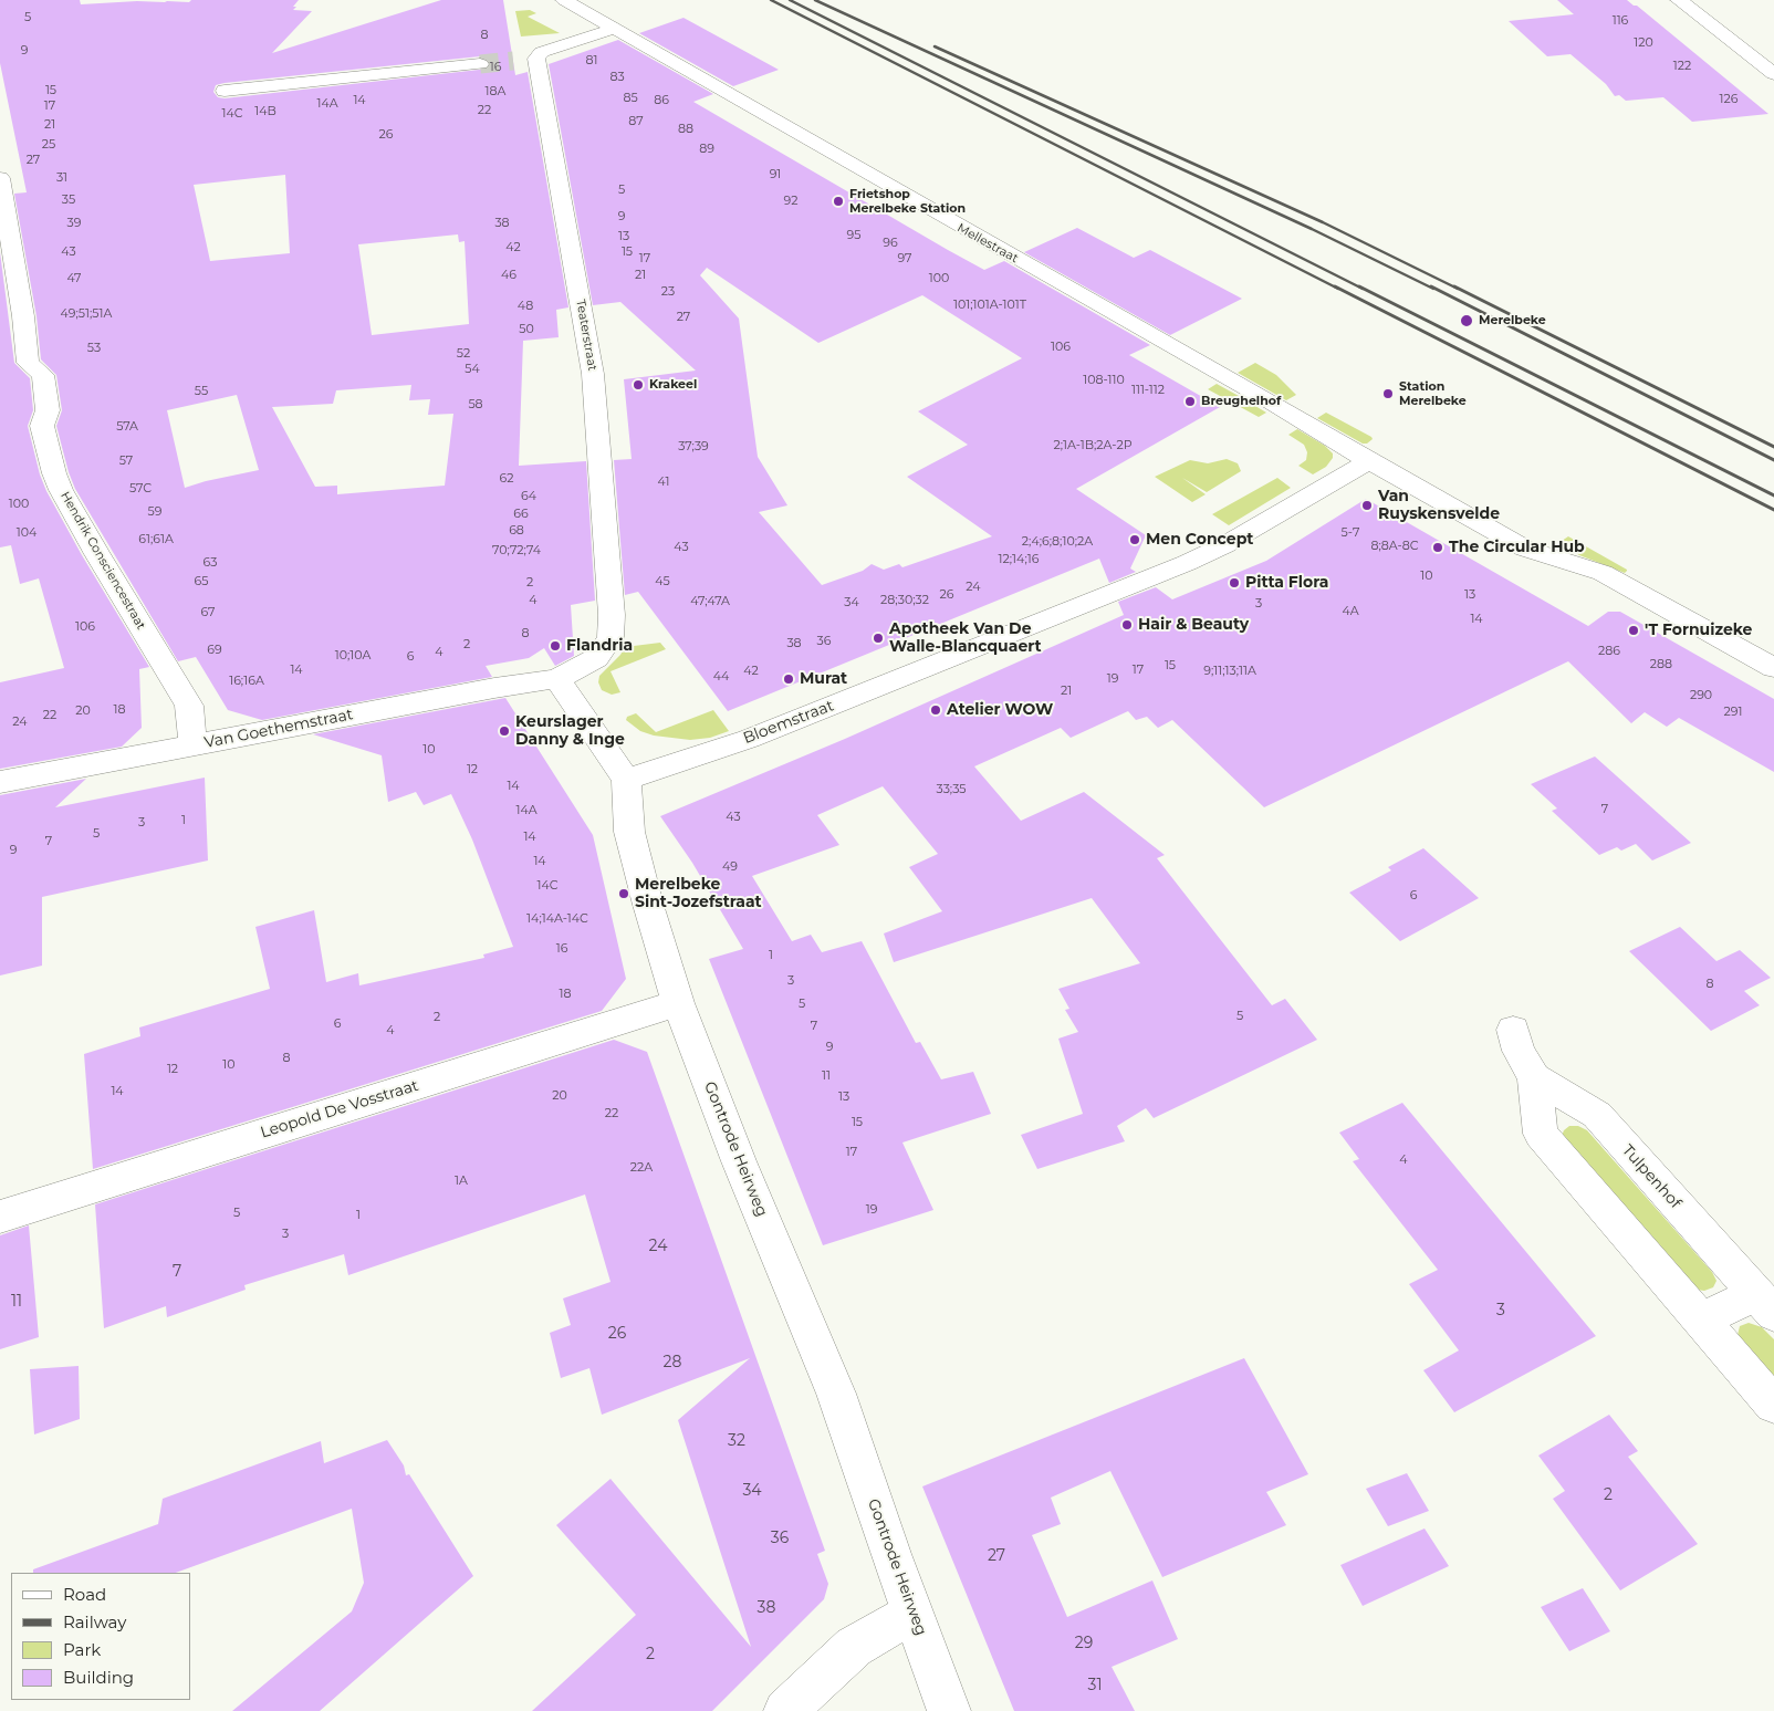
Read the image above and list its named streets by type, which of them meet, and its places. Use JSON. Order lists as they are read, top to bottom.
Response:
{
  "streets": {
    "street": [
      "Mellestraat",
      "Teaterstraat",
      "Hendrik Consciencestraat",
      "Bloemstraat",
      "Van Goethemstraat",
      "Leopold De Vosstraat",
      "Gontrode Heirweg",
      "Tulpenhof"
    ]
  },
  "crossings": [
    ["Mellestraat", "Teaterstraat"],
    ["Mellestraat", "Bloemstraat"],
    ["Teaterstraat", "Van Goethemstraat"],
    ["Hendrik Consciencestraat", "Van Goethemstraat"],
    ["Bloemstraat", "Gontrode Heirweg"],
    ["Leopold De Vosstraat", "Gontrode Heirweg"]
  ],
  "places": [
    "Frietshop Merelbeke Station",
    "Merelbeke",
    "Krakeel",
    "Station Merelbeke",
    "Breughelhof",
    "Van Ruyskensvelde",
    "Men Concept",
    "The Circular Hub",
    "Pitta Flora",
    "Hair & Beauty",
    "'T Fornuizeke",
    "Apotheek Van De Walle-Blancquaert",
    "Flandria",
    "Murat",
    "Atelier WOW",
    "Keurslager Danny & Inge",
    "Merelbeke Sint-Jozefstraat"
  ],
  "house_numbers": [
    "5",
    "116",
    "8",
    "120",
    "9",
    "81",
    "122",
    "16",
    "83",
    "15",
    "18A",
    "85",
    "126",
    "14",
    "86",
    "14A",
    "17",
    "22",
    "14B",
    "14C",
    "87",
    "21",
    "88",
    "26",
    "25",
    "89",
    "27",
    "91",
    "31",
    "5",
    "35",
    "92",
    "9",
    "39",
    "38",
    "95",
    "13",
    "96",
    "42",
    "43",
    "15",
    "17",
    "97",
    "46",
    "21",
    "47",
    "100",
    "23",
    "101;101A-101T",
    "48",
    "49;51;51A",
    "27",
    "50",
    "106",
    "53",
    "52",
    "54",
    "108-110",
    "111-112",
    "55",
    "58",
    "57A",
    "2;1A-1B;2A-2P",
    "37;39",
    "57",
    "62",
    "41",
    "57C",
    "64",
    "100",
    "59",
    "66",
    "68",
    "104",
    "5-7",
    "61;61A",
    "2;4;6;8;10;2A",
    "8;8A-8C",
    "43",
    "70;72;74",
    "12;14;16",
    "63",
    "10",
    "65",
    "45",
    "2",
    "24",
    "26",
    "13",
    "4",
    "28;30;32",
    "47;47A",
    "34",
    "3",
    "4A",
    "67",
    "14",
    "106",
    "8",
    "36",
    "38",
    "2",
    "69",
    "286",
    "4",
    "10;10A",
    "6",
    "288",
    "15",
    "14",
    "17",
    "42",
    "9;11;13;11A",
    "44",
    "19",
    "16;16A",
    "21",
    "290",
    "18",
    "20",
    "291",
    "22",
    "24",
    "10",
    "12",
    "14",
    "33;35",
    "7",
    "14A",
    "43",
    "1",
    "3",
    "5",
    "14",
    "7",
    "9",
    "14",
    "49",
    "14C",
    "6",
    "14;14A-14C",
    "16",
    "1",
    "3",
    "8",
    "18",
    "5",
    "5",
    "2",
    "6",
    "7",
    "4",
    "9",
    "8",
    "10",
    "12",
    "11",
    "14",
    "20",
    "13",
    "22",
    "15",
    "17",
    "4",
    "22A",
    "1A",
    "19",
    "5",
    "1",
    "3",
    "24",
    "7",
    "11",
    "3",
    "26",
    "28",
    "32",
    "34",
    "2",
    "36",
    "27",
    "38",
    "29",
    "2",
    "31"
  ],
  "legend": [
    "Road",
    "Railway",
    "Park",
    "Building"
  ]
}
